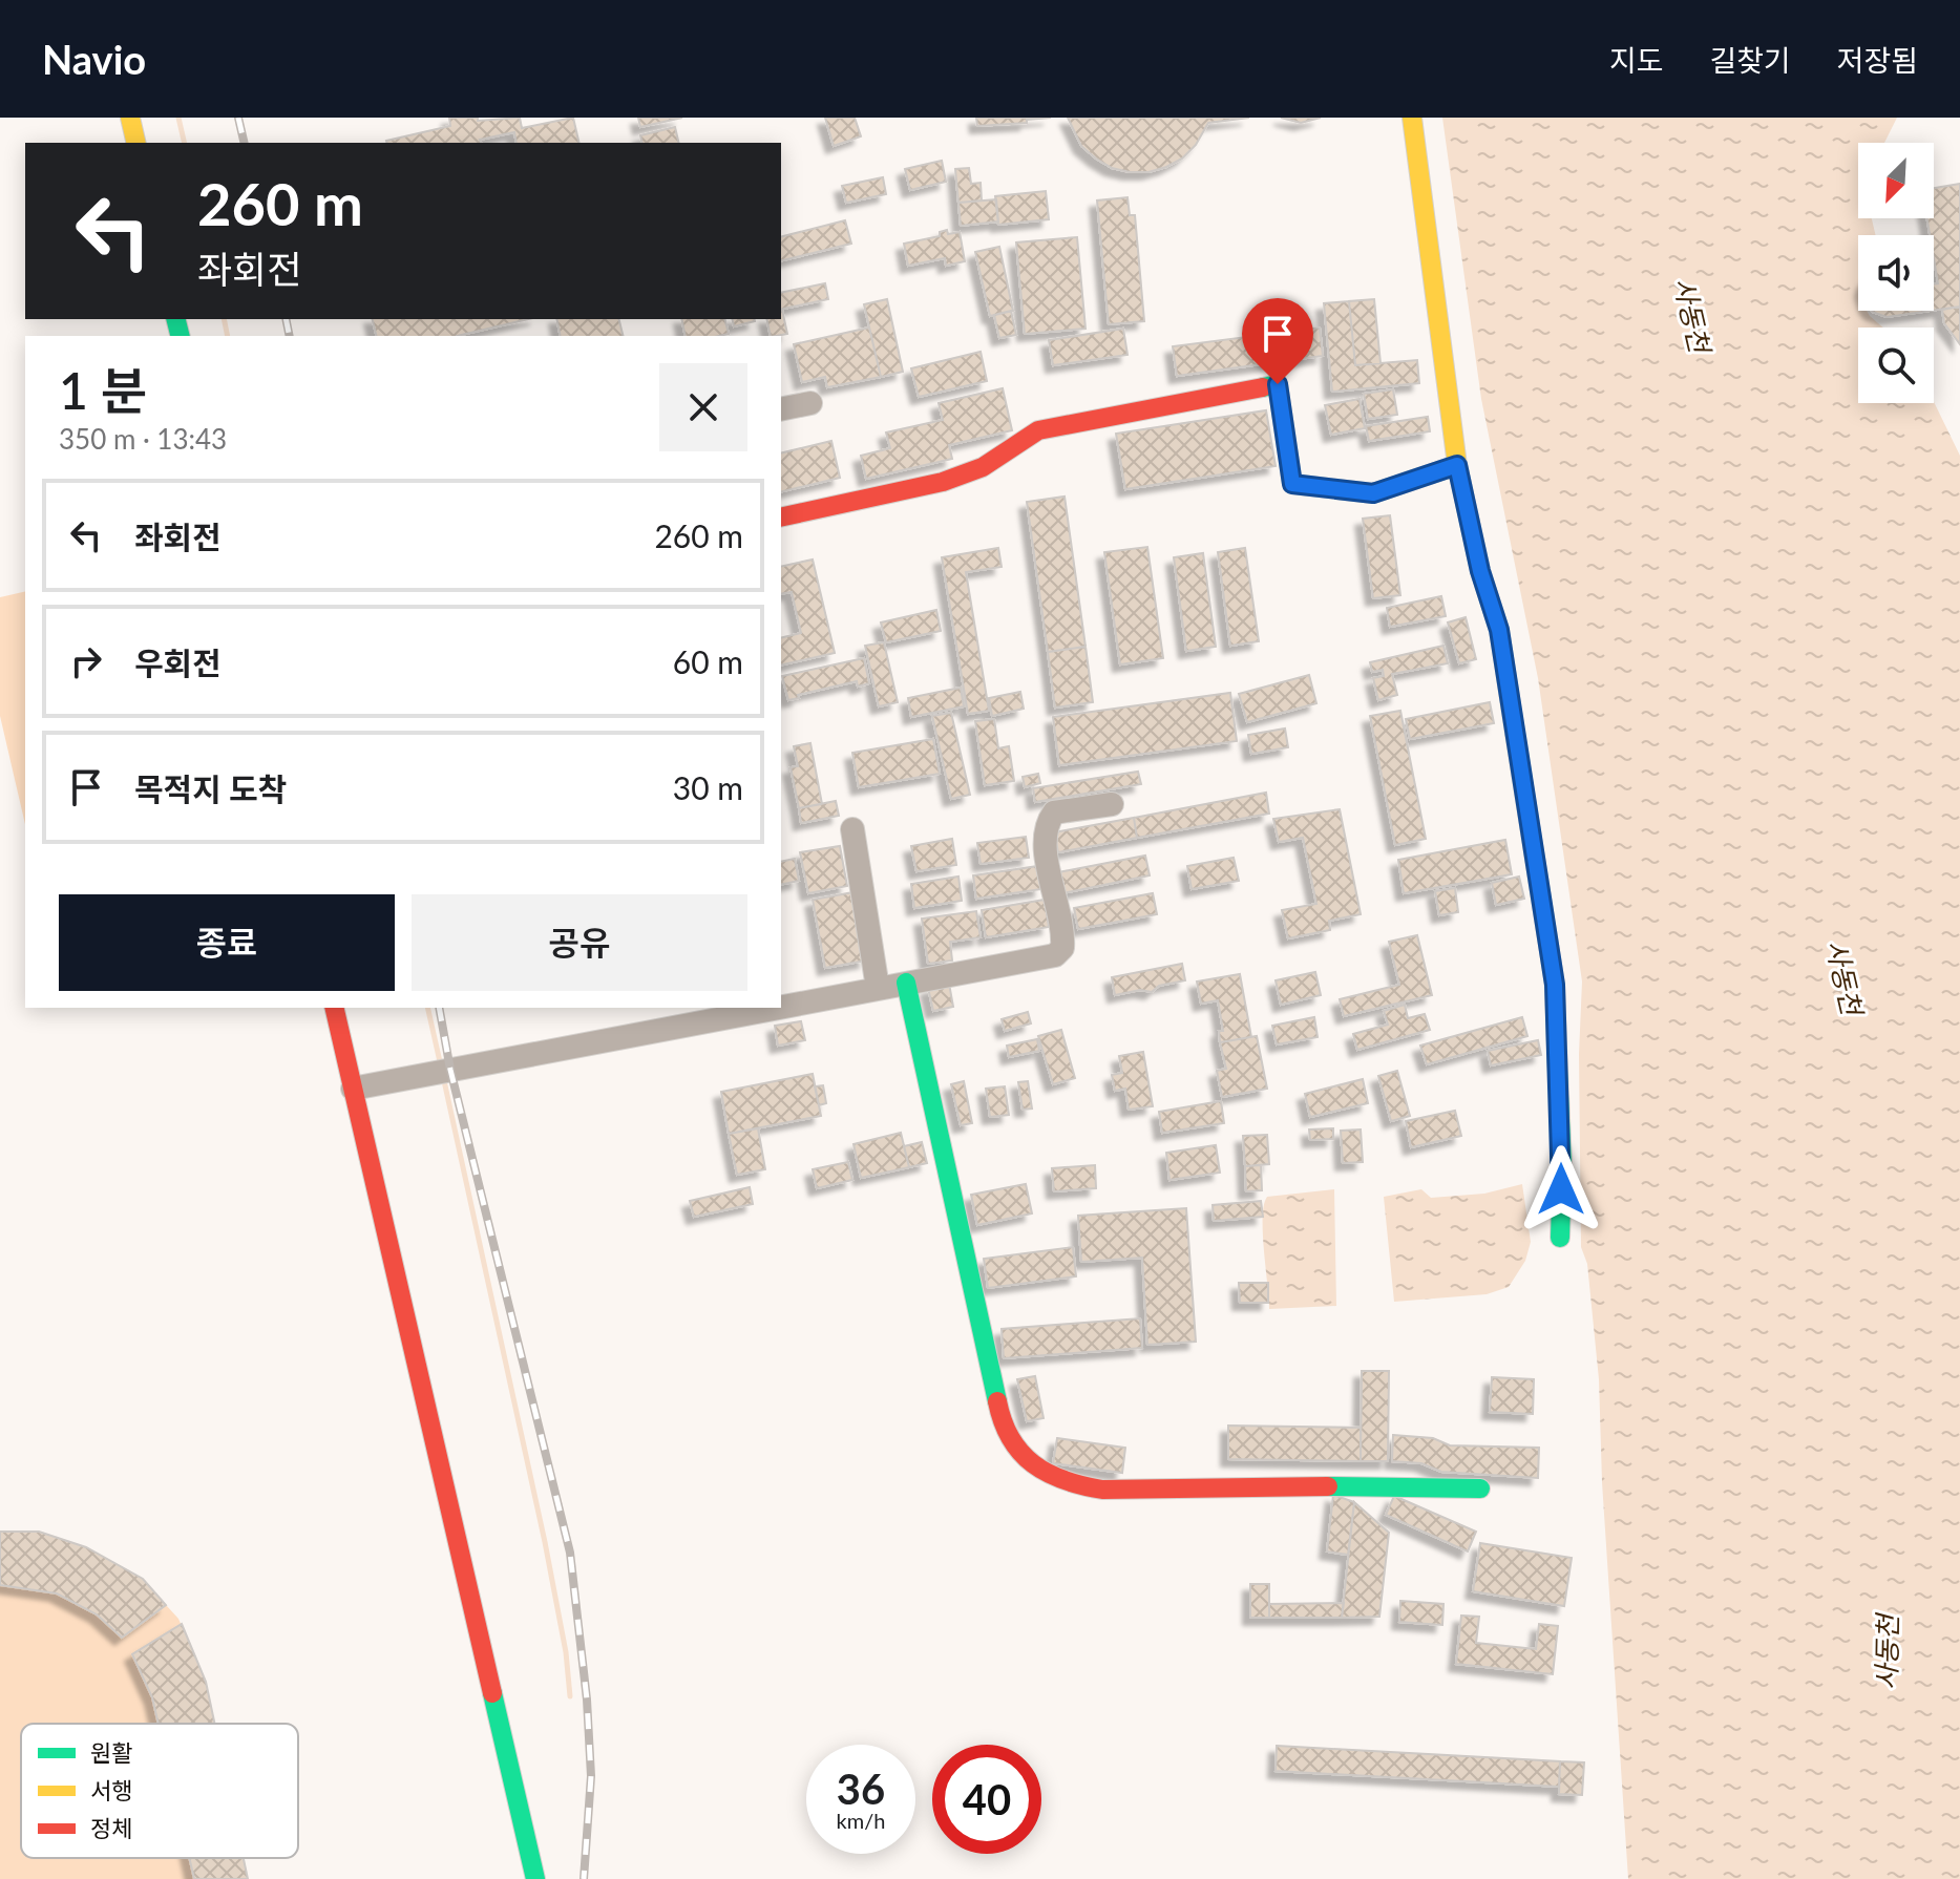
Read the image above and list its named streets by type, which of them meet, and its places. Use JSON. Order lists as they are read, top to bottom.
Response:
{
  "water": ["사동천"],
  "legend": ["원활", "서행", "정체"],
  "north": "bottom left",
  "page": {
    "header": "Navio",
    "nav": ["지도", "길찾기", "저장됨"],
    "turn": ["260 m", "좌회전"],
    "heading": ["1 분", "350 m · 13:43"],
    "list": [
      {
        "name": "좌회전",
        "value": "260 m"
      },
      {
        "name": "우회전",
        "value": "60 m"
      },
      {
        "name": "목적지 도착",
        "value": "30 m"
      }
    ],
    "buttons": ["종료", "공유"],
    "speed": "36 km/h",
    "limit": "40"
  }
}
